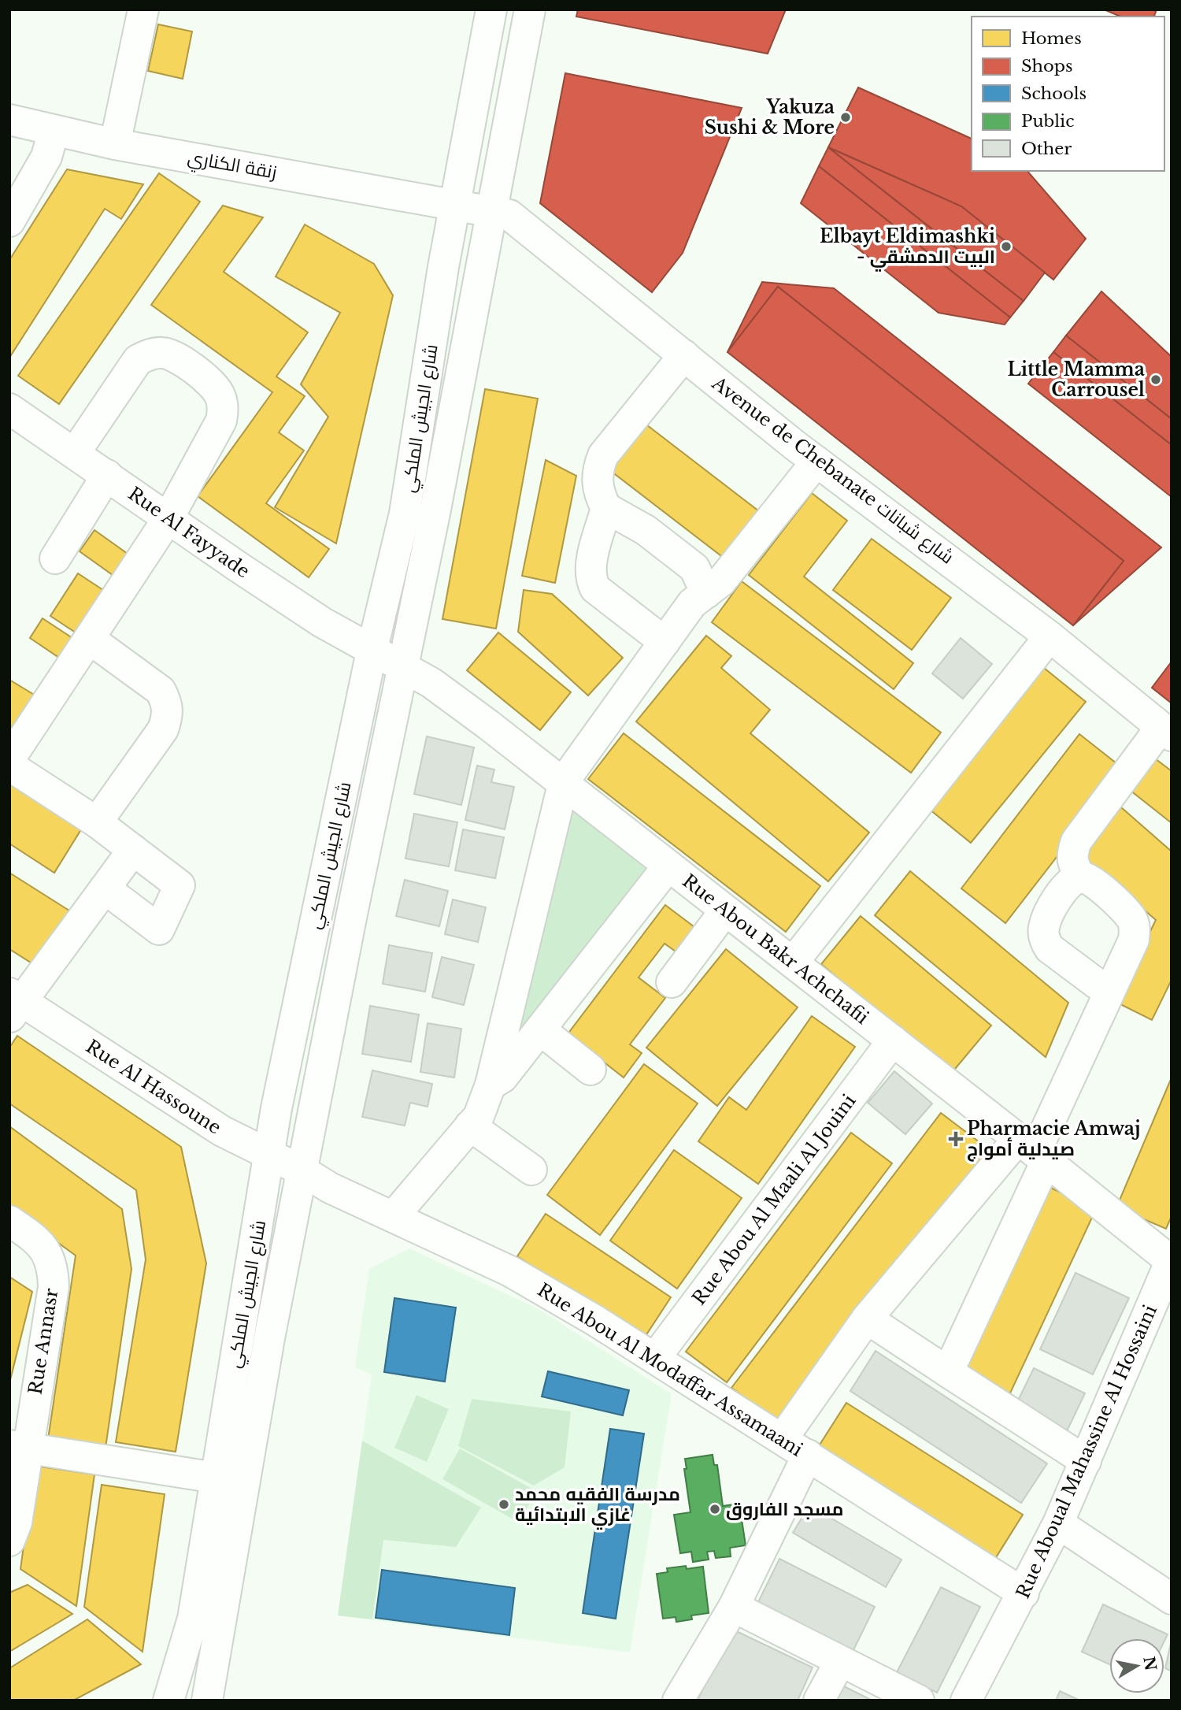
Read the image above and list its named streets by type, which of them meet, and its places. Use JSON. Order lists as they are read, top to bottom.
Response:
{
  "streets": {
    "street": [
      "زنقة الكناري",
      "شارع الجيش الملكي",
      "Avenue de Chebanate شارع شبانات",
      "Rue Al Fayyade",
      "Rue Abou Bakr Achchafii",
      "Rue Al Hassoune",
      "Rue Abou Al Maali Al Jouini",
      "Rue Annasr",
      "Rue Abou Al Modaffar Assamaani",
      "Rue Aboual Mahassine Al Hossaini"
    ]
  },
  "crossings": [
    ["زنقة الكناري", "شارع الجيش الملكي"],
    ["زنقة الكناري", "Avenue de Chebanate شارع شبانات"],
    ["شارع الجيش الملكي", "Avenue de Chebanate شارع شبانات"],
    ["شارع الجيش الملكي", "Rue Al Fayyade"],
    ["شارع الجيش الملكي", "Rue Abou Bakr Achchafii"],
    ["شارع الجيش الملكي", "Rue Al Hassoune"],
    ["شارع الجيش الملكي", "Rue Abou Al Modaffar Assamaani"],
    ["Rue Al Fayyade", "Rue Abou Bakr Achchafii"],
    ["Rue Abou Bakr Achchafii", "Rue Abou Al Maali Al Jouini"],
    ["Rue Abou Bakr Achchafii", "Rue Aboual Mahassine Al Hossaini"],
    ["Rue Al Hassoune", "Rue Abou Al Modaffar Assamaani"],
    ["Rue Abou Al Maali Al Jouini", "Rue Abou Al Modaffar Assamaani"],
    ["Rue Abou Al Modaffar Assamaani", "Rue Aboual Mahassine Al Hossaini"]
  ],
  "places": {
    "other": [
      "Yakuza Sushi & More",
      "Elbayt Eldimashki - البيت الدمشقي",
      "Little Mamma Carrousel",
      "مدرسة الفقيه محمد غازي الابتدائية",
      "مسجد الفاروق"
    ],
    "health": ["Pharmacie Amwaj صيدلية أمواج"]
  },
  "legend": [
    "Homes",
    "Shops",
    "Schools",
    "Public",
    "Other"
  ],
  "north": "right"
}
